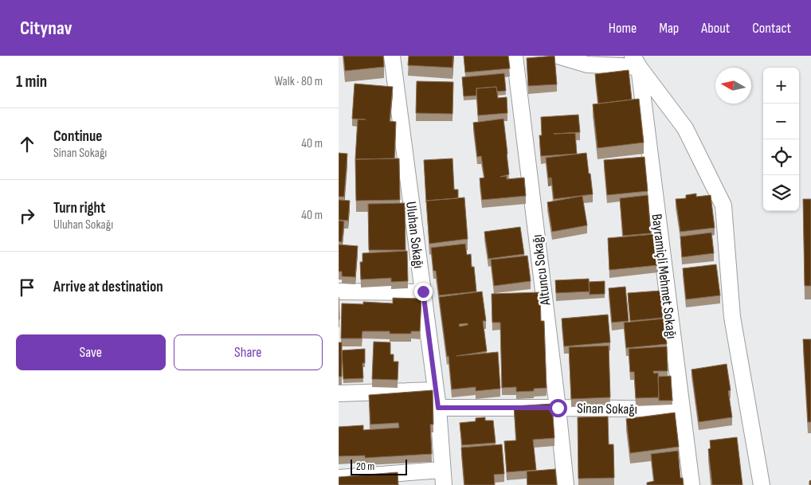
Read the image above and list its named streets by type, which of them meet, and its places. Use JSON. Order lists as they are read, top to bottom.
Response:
{
  "streets": {
    "street": [
      "Uluhan Sokağı",
      "Altuncu Sokağı",
      "Bayramiçli Mehmet Sokağı",
      "Sinan Sokağı"
    ]
  },
  "crossings": [
    ["Uluhan Sokağı", "Sinan Sokağı"],
    ["Altuncu Sokağı", "Sinan Sokağı"],
    ["Bayramiçli Mehmet Sokağı", "Sinan Sokağı"]
  ],
  "scale_bar": "20 m",
  "north": "left",
  "page": {
    "header": "Citynav",
    "nav": [
      "Home",
      "Map",
      "About",
      "Contact"
    ],
    "heading": ["1 min", "Walk · 80 m"],
    "map_buttons": ["+", "−"],
    "list": [
      ["Continue", "Sinan Sokağı", "40 m"],
      ["Turn right", "Uluhan Sokağı", "40 m"],
      "Arrive at destination"
    ],
    "buttons": ["Save", "Share"],
    "scale": "20 m"
  }
}
